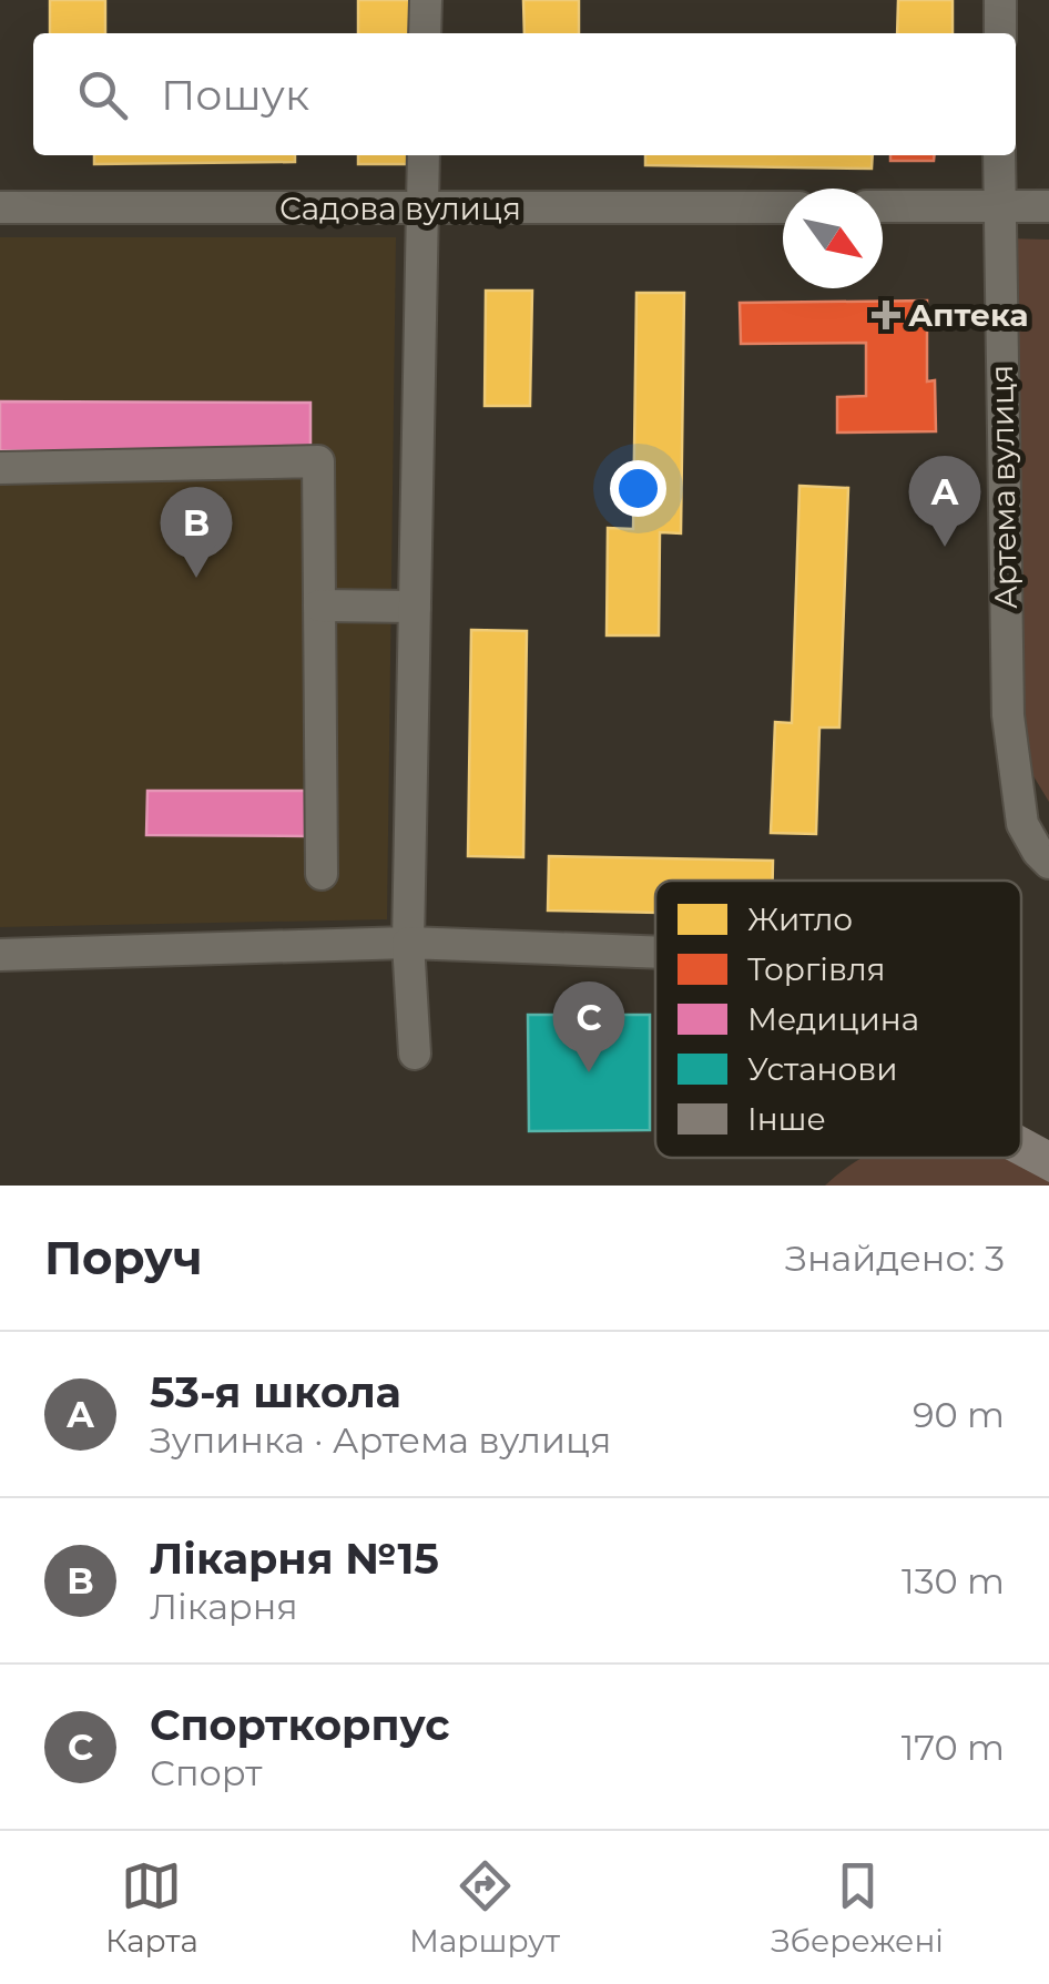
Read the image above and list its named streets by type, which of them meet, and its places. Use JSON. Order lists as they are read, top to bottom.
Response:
{
  "streets": {
    "street": ["Садова вулиця", "Артема вулиця"]
  },
  "places": {
    "health": ["Аптека"]
  },
  "legend": [
    "Житло",
    "Торгівля",
    "Медицина",
    "Установи",
    "Інше"
  ],
  "north": "bottom right",
  "page": {
    "search": "Пошук",
    "pins": ["A", "B", "C"],
    "heading": ["Поруч", "Знайдено: 3"],
    "list": [
      {
        "mark": "A",
        "name": "53-я школа",
        "note": "Зупинка · Артема вулиця",
        "value": "90 m"
      },
      {
        "mark": "B",
        "name": "Лікарня №15",
        "note": "Лікарня",
        "value": "130 m"
      },
      {
        "mark": "C",
        "name": "Спорткорпус",
        "note": "Спорт",
        "value": "170 m"
      }
    ],
    "nav": ["Карта", "Маршрут", "Збережені"]
  }
}
